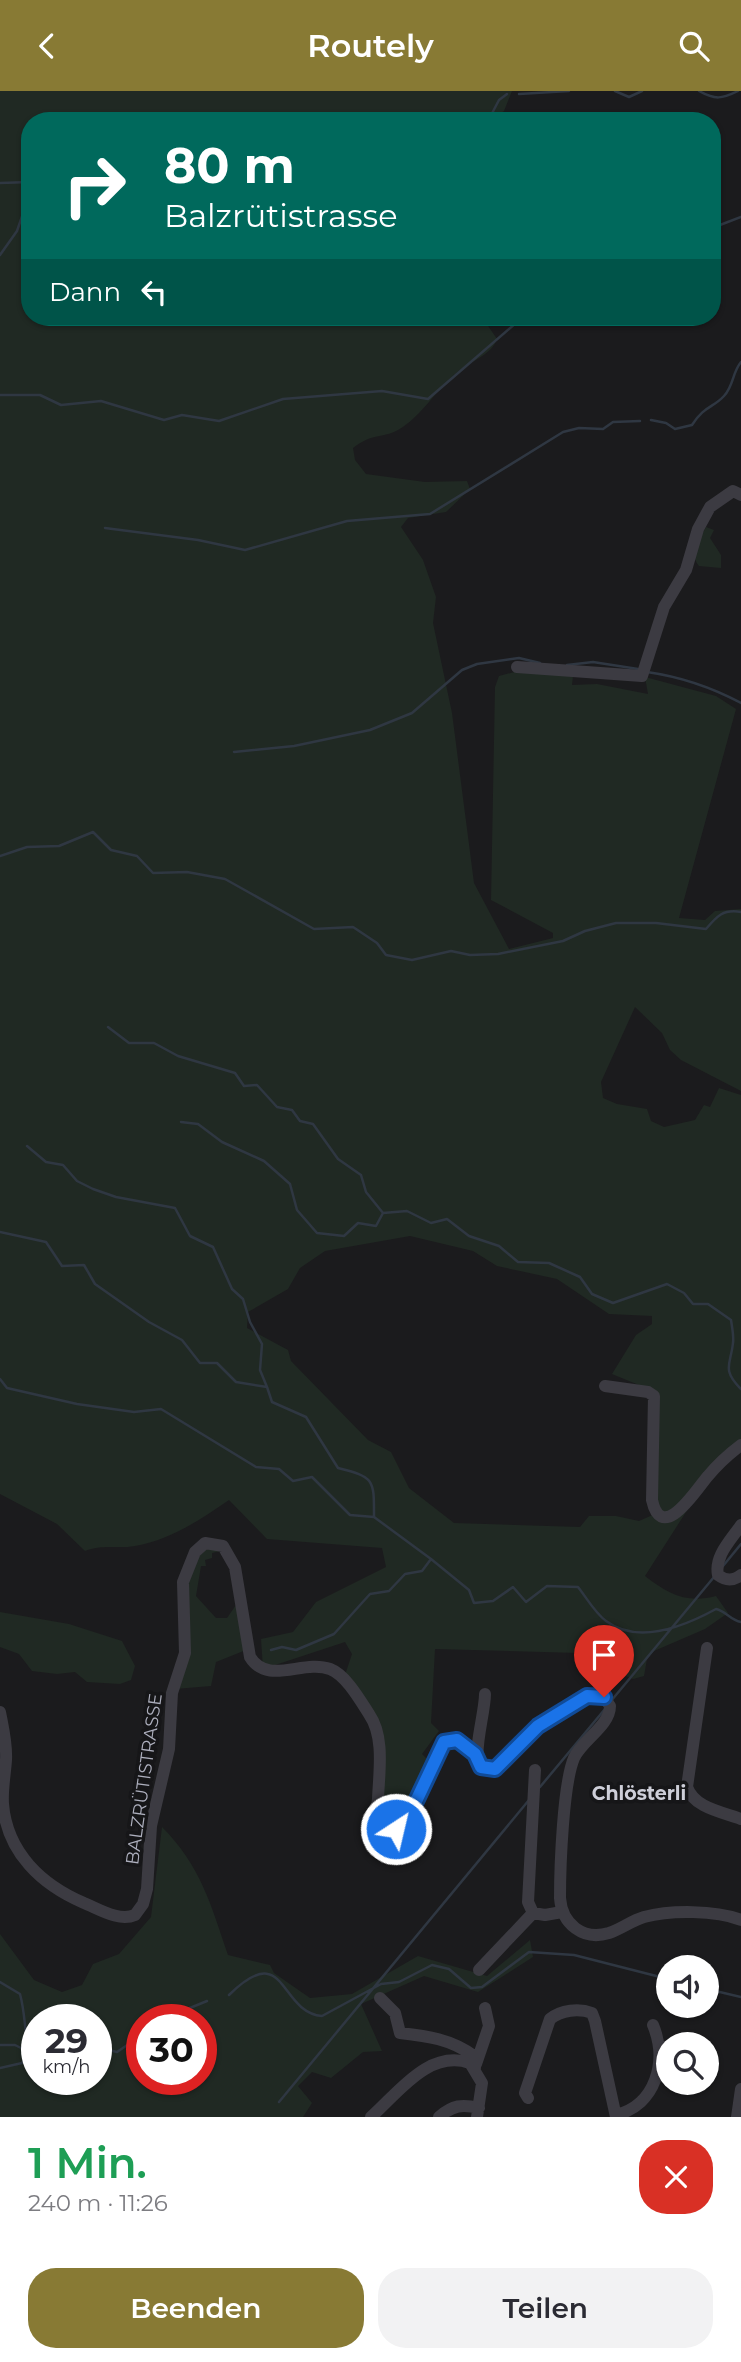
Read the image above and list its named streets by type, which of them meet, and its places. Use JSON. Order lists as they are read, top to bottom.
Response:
{
  "streets": {
    "street": ["BALZRÜTISTRASSE"]
  },
  "districts": ["Chlösterli"],
  "page": {
    "header": "Routely",
    "turn": ["80 m", "Balzrütistrasse"],
    "then": "Dann",
    "speed": "29 km/h",
    "limit": "30",
    "heading": ["1 Min.", "240 m · 11:26"],
    "buttons": ["Beenden", "Teilen"]
  }
}
